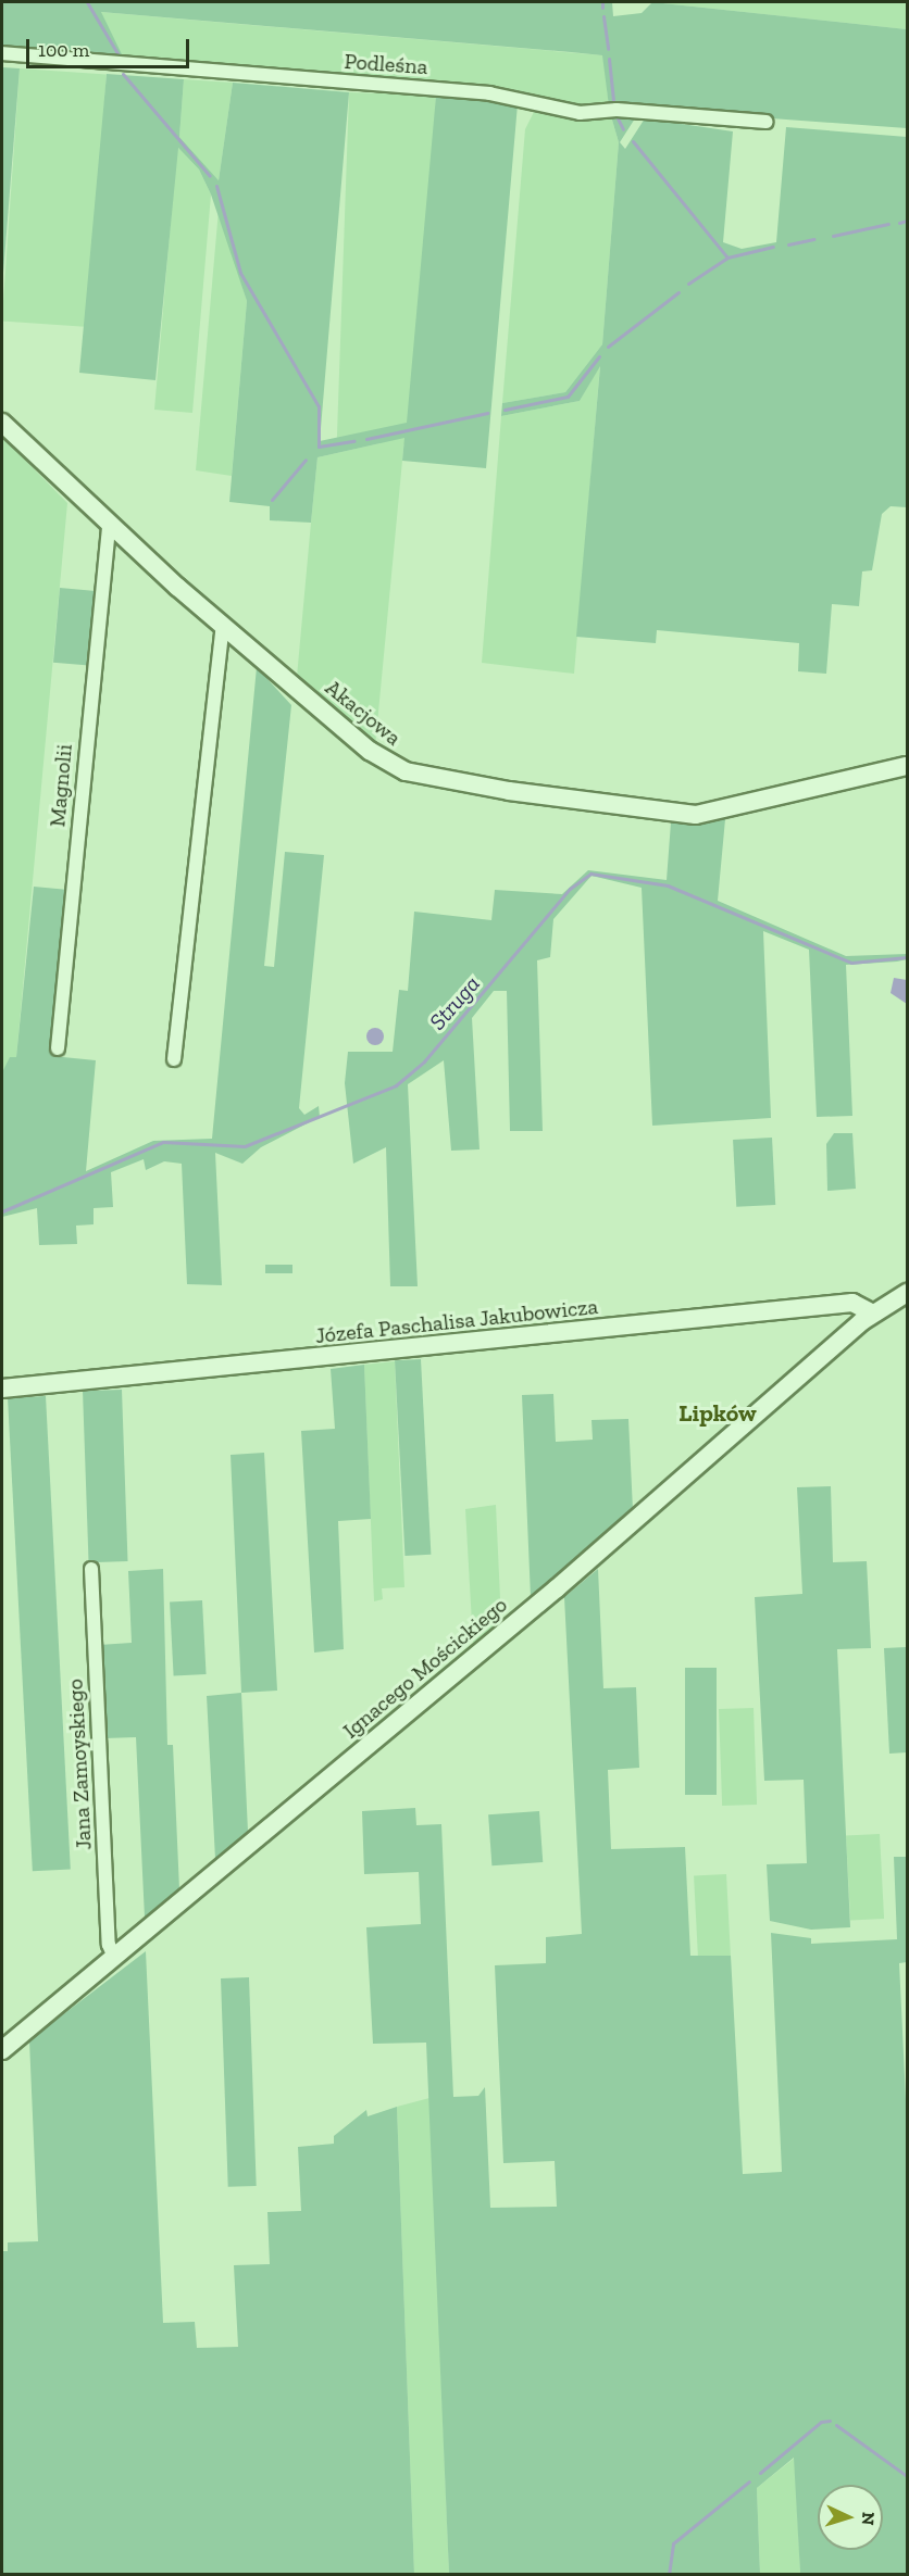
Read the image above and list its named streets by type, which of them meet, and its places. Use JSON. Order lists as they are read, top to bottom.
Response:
{
  "streets": {
    "street": [
      "Podleśna",
      "Akacjowa",
      "Magnolii",
      "Józefa Paschalisa Jakubowicza",
      "Ignacego Mościckiego",
      "Jana Zamoyskiego"
    ]
  },
  "crossings": [
    ["Akacjowa", "Magnolii"],
    ["Józefa Paschalisa Jakubowicza", "Ignacego Mościckiego"],
    ["Ignacego Mościckiego", "Jana Zamoyskiego"]
  ],
  "districts": ["Lipków"],
  "water": ["Struga"],
  "scale_bar": "100 m",
  "north": "right"
}
